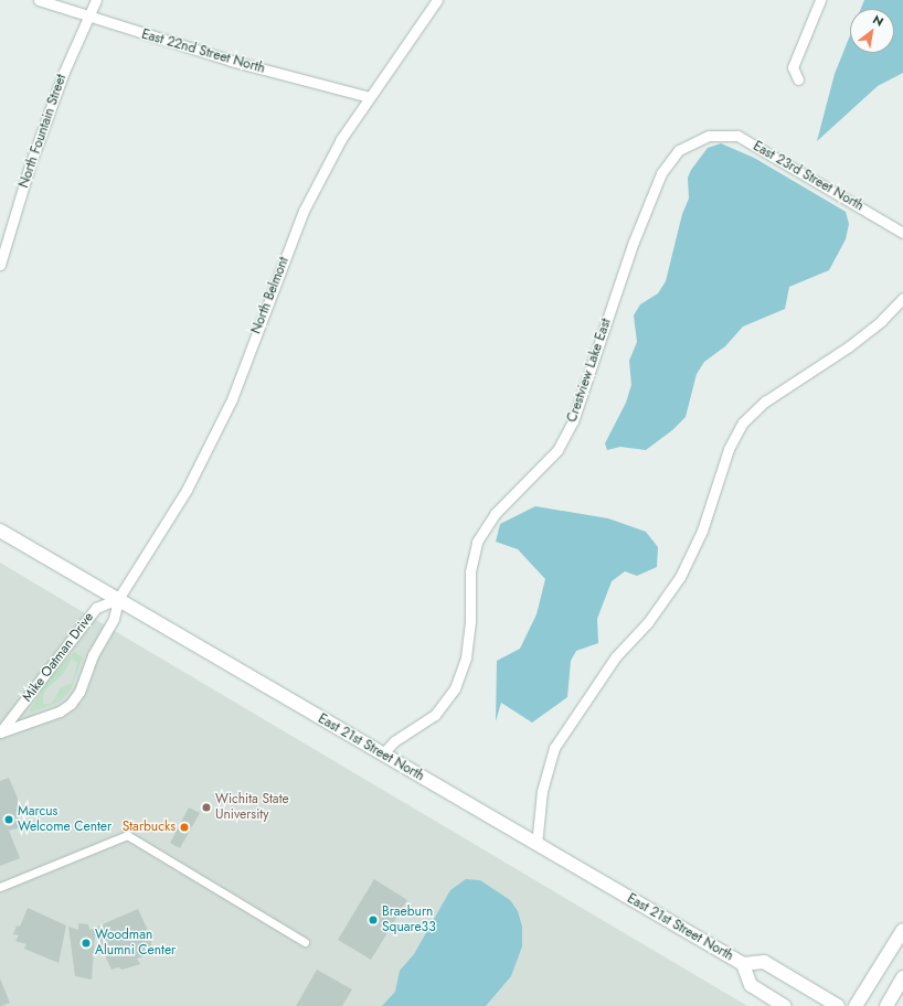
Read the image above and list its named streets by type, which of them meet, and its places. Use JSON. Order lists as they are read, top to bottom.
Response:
{
  "streets": {
    "main road": ["East 21st Street North"],
    "street": [
      "East 22nd Street North",
      "North Fountain Street",
      "East 23rd Street North",
      "North Belmont",
      "Crestview Lake East",
      "Mike Oatman Drive"
    ]
  },
  "crossings": [
    ["East 22nd Street North", "North Fountain Street"],
    ["East 22nd Street North", "North Belmont"],
    ["East 23rd Street North", "Crestview Lake East"],
    ["North Belmont", "Mike Oatman Drive"],
    ["North Belmont", "East 21st Street North"],
    ["Crestview Lake East", "East 21st Street North"],
    ["Mike Oatman Drive", "East 21st Street North"]
  ],
  "places": [
    "Wichita State University",
    "Marcus Welcome Center",
    "Starbucks",
    "Braeburn Square33",
    "Woodman Alumni Center"
  ],
  "north": "top right"
}
